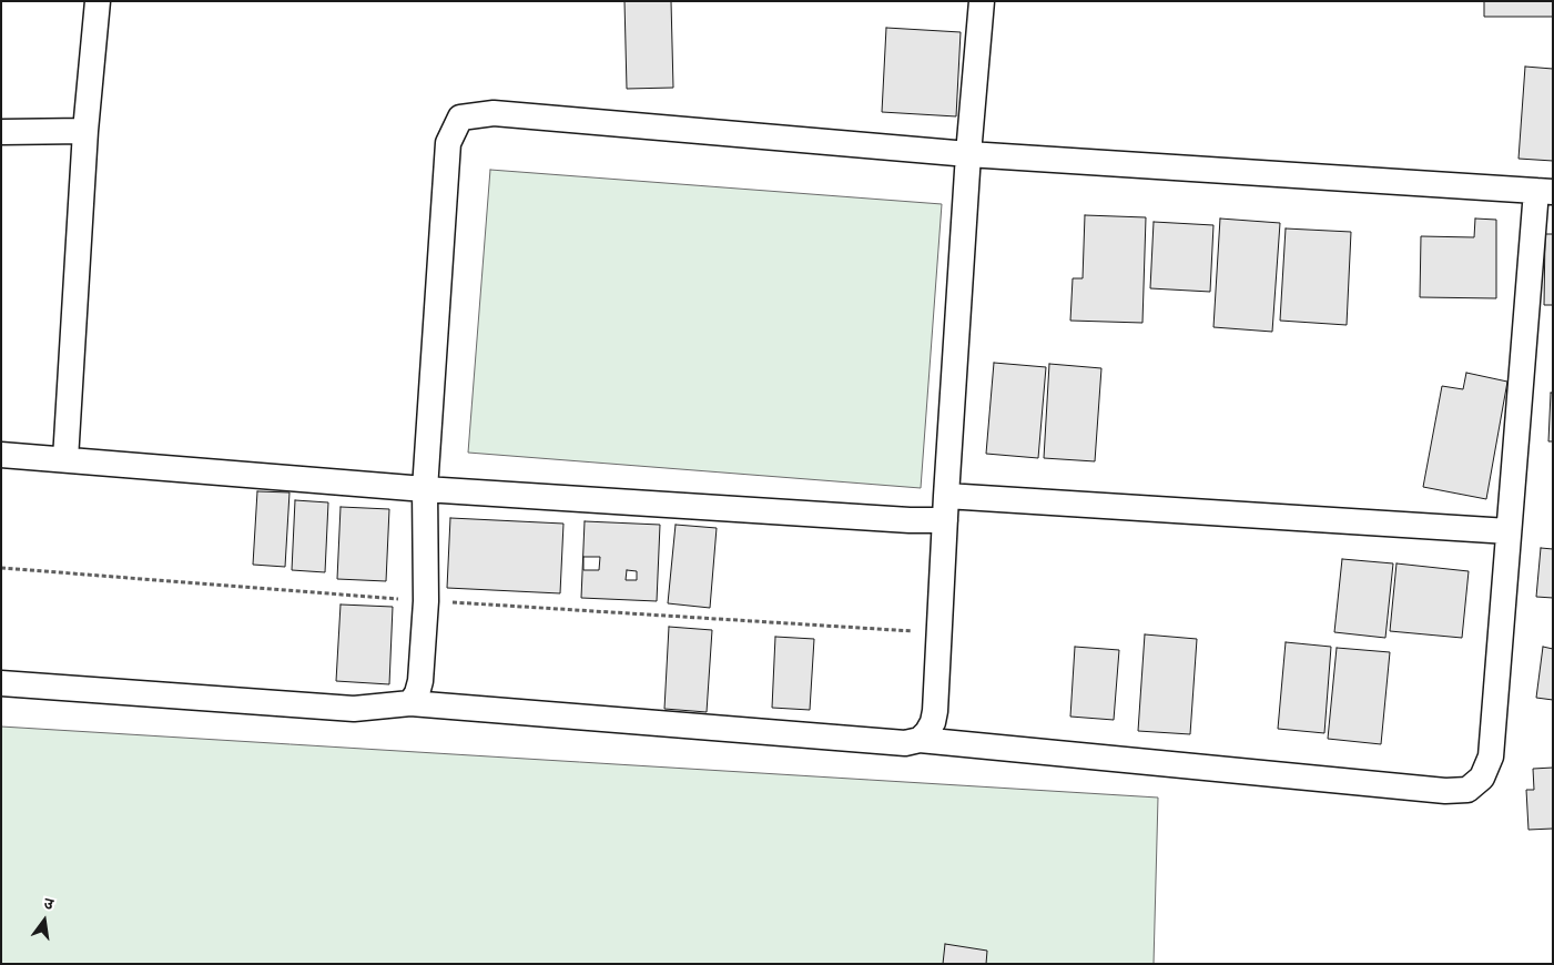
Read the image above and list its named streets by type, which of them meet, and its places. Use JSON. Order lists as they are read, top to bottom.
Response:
{
  "north": "top"
}
